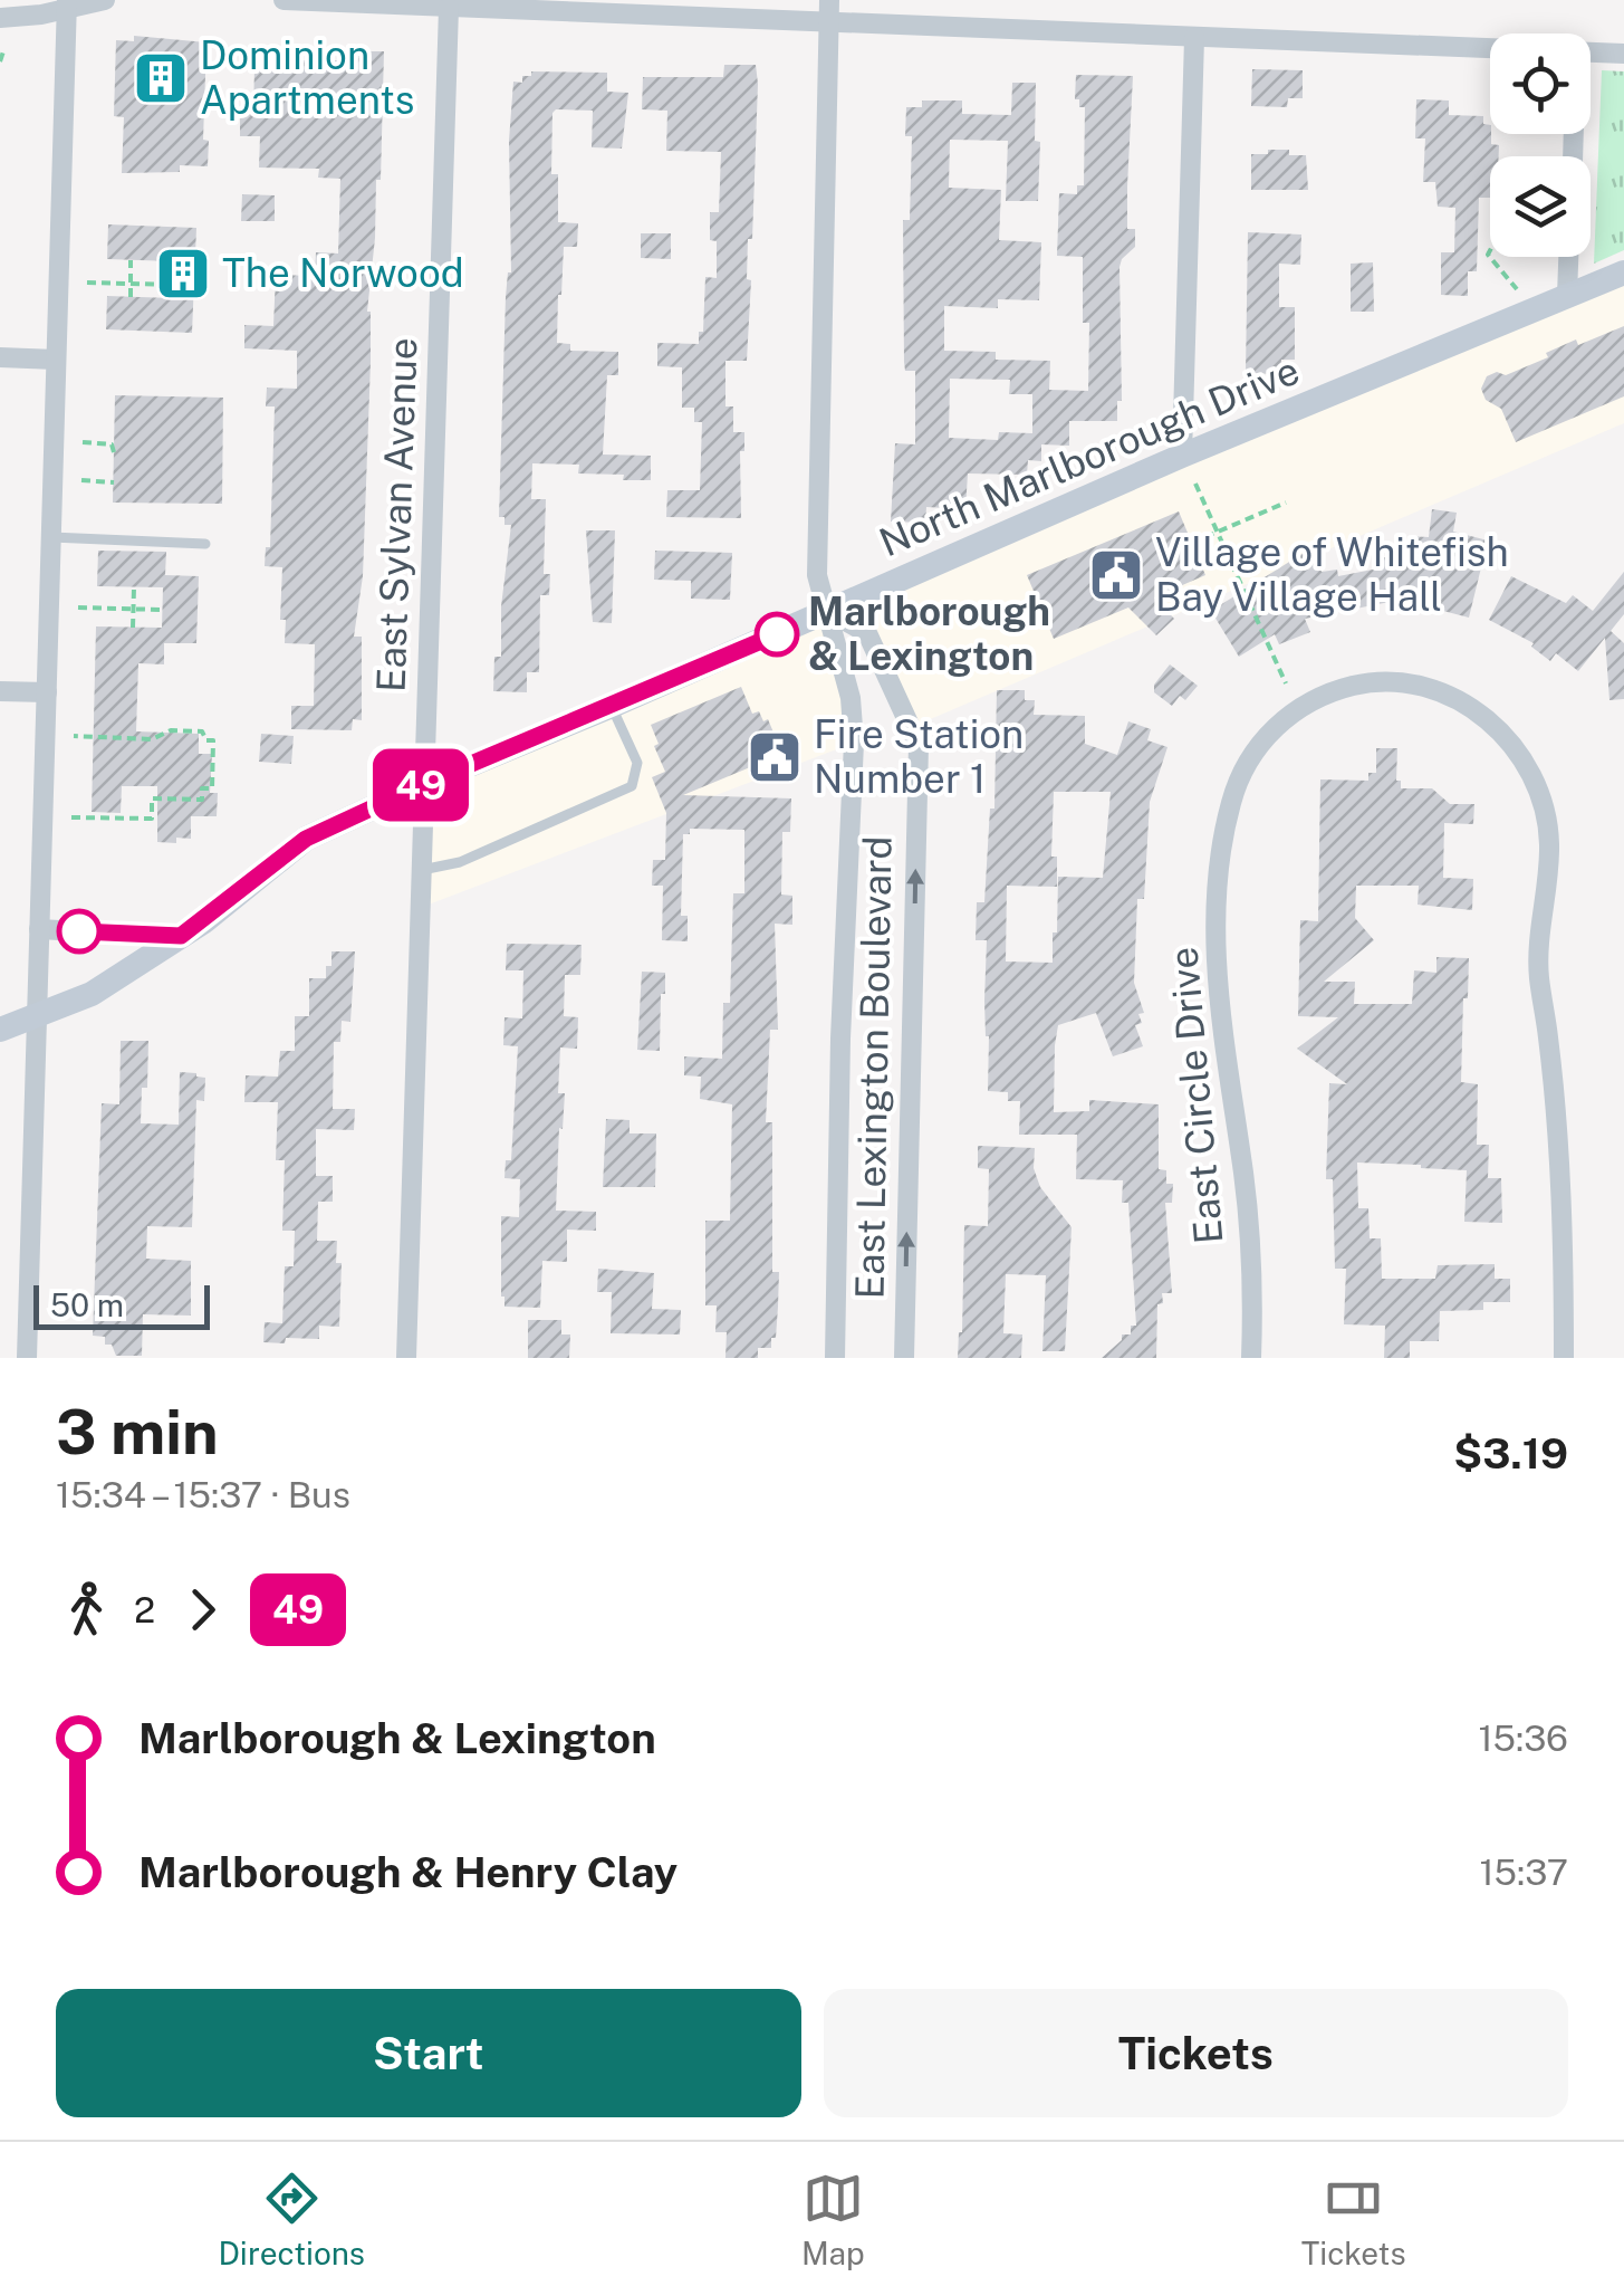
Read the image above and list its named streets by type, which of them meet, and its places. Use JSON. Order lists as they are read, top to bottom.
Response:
{
  "streets": {
    "street": [
      "North Marlborough Drive",
      "East Sylvan Avenue",
      "East Lexington Boulevard",
      "East Circle Drive"
    ]
  },
  "crossings": [
    ["North Marlborough Drive", "East Sylvan Avenue"],
    ["North Marlborough Drive", "East Lexington Boulevard"]
  ],
  "places": {
    "building": ["Dominion Apartments", "The Norwood"],
    "public building": ["Village of Whitefish Bay Village Hall", "Fire Station Number 1"],
    "other": ["Marlborough & Lexington"]
  },
  "lines": ["bus line 49"],
  "scale_bar": "50 m",
  "page": {
    "on_map": "49",
    "scale": "50 m",
    "heading": ["3 min", "15:34 – 15:37 · Bus", "$3.19"],
    "legs": ["2", "49"],
    "list": [
      {
        "name": "Marlborough & Lexington",
        "value": "15:36"
      },
      {
        "name": "Marlborough & Henry Clay",
        "value": "15:37"
      }
    ],
    "buttons": ["Start", "Tickets"],
    "tabs": ["Directions", "Map", "Tickets"]
  }
}
